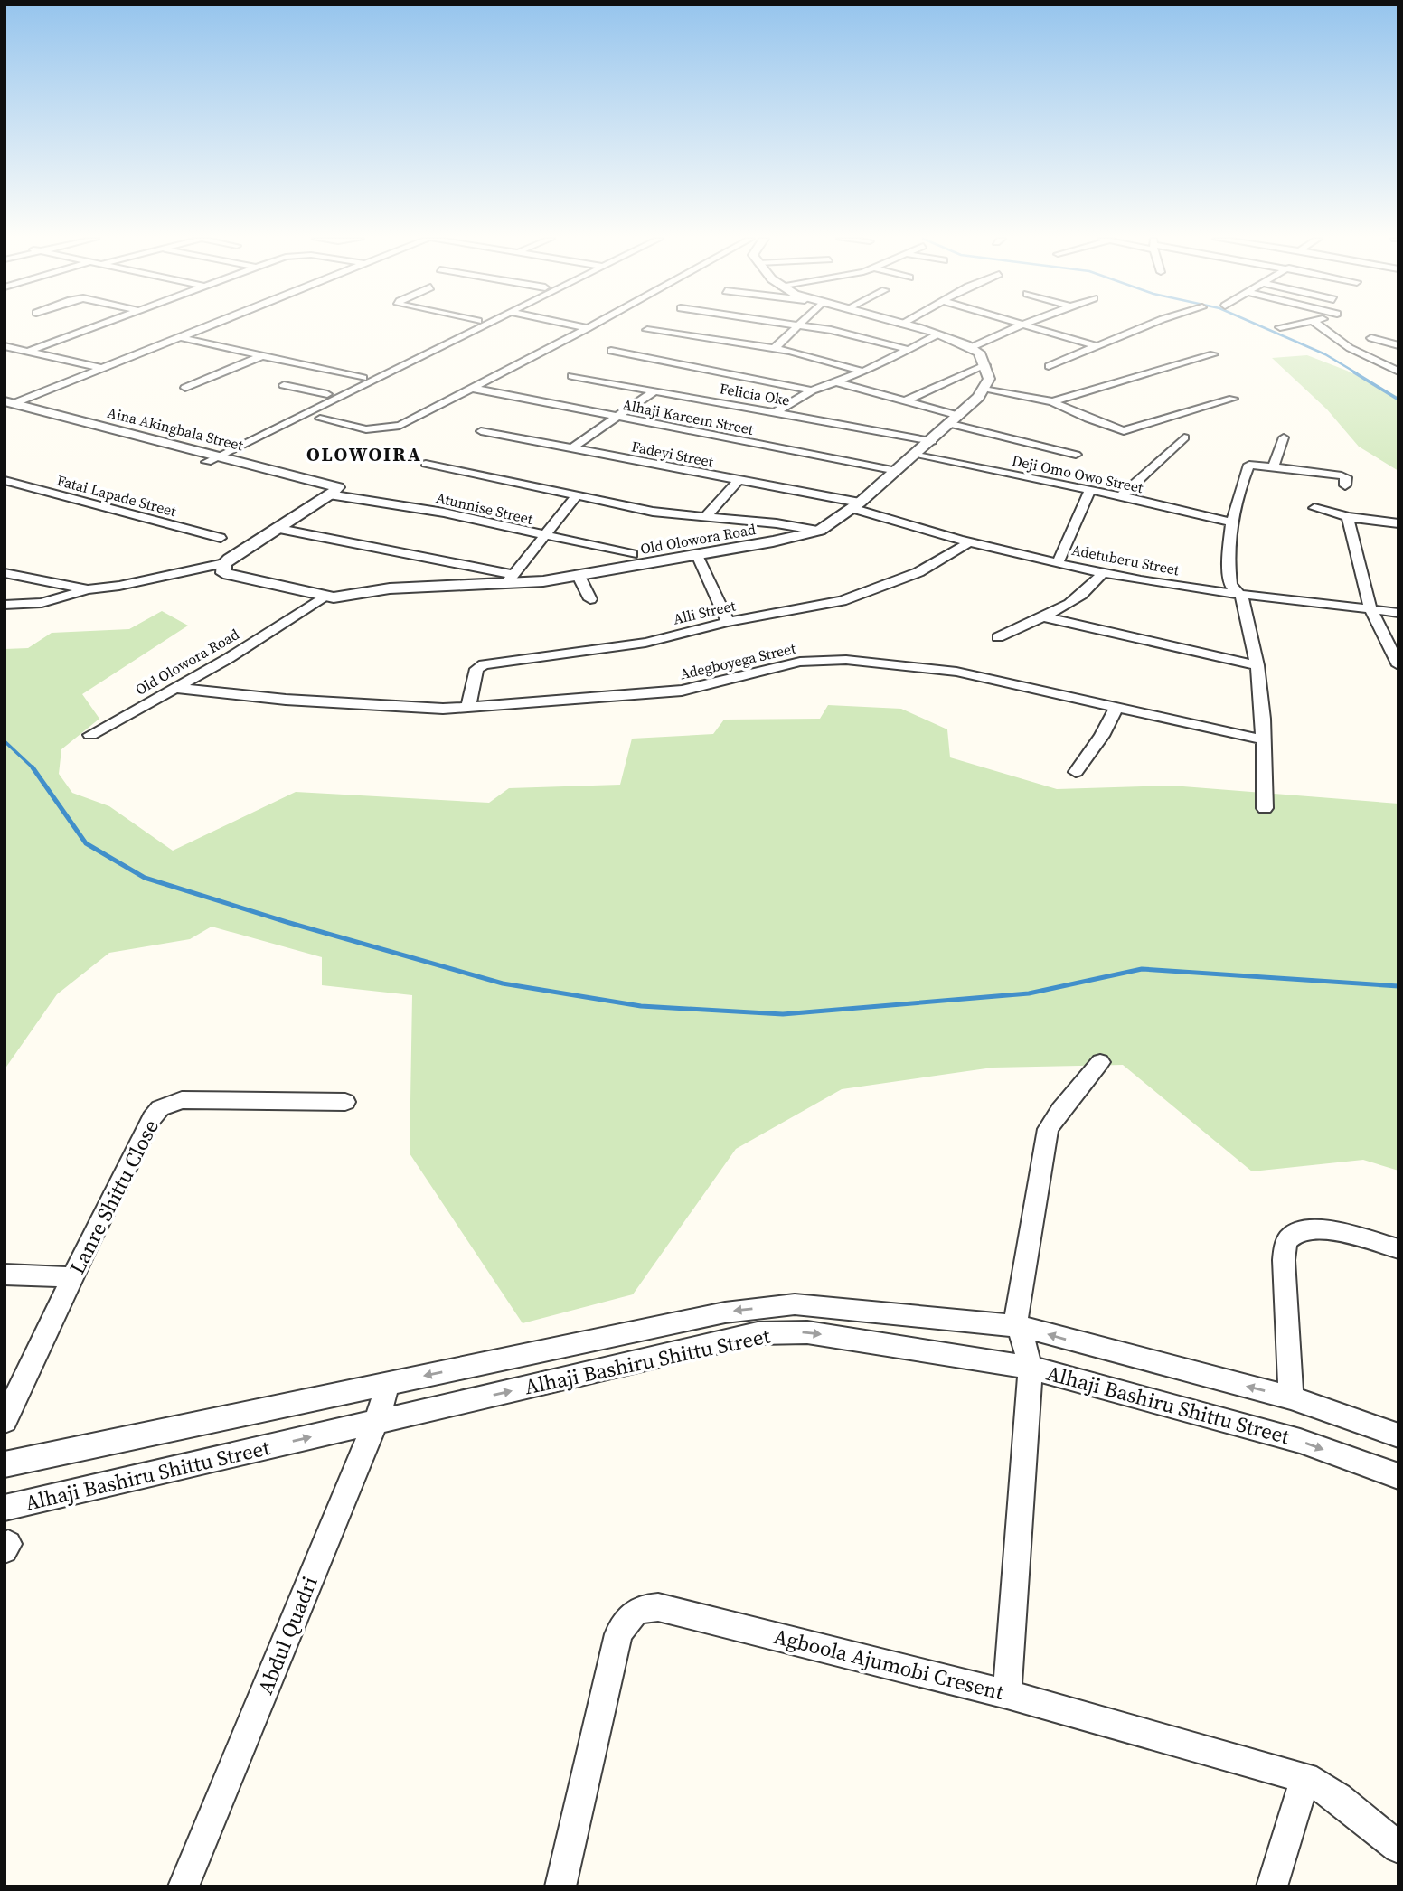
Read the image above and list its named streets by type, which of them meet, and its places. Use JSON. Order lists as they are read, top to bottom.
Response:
{
  "streets": {
    "street": [
      "Felicia Oke",
      "Alhaji Kareem Street",
      "Aina Akingbala Street",
      "Fadeyi Street",
      "Deji Omo Owo Street",
      "Fatai Lapade Street",
      "Atunnise Street",
      "Old Olowora Road",
      "Adetuberu Street",
      "Alli Street",
      "Adegboyega Street",
      "Lanre Shittu Close",
      "Alhaji Bashiru Shittu Street",
      "Abdul Quadri",
      "Agboola Ajumobi Cresent"
    ]
  },
  "crossings": [
    ["Felicia Oke", "Old Olowora Road"],
    ["Alhaji Kareem Street", "Old Olowora Road"],
    ["Aina Akingbala Street", "Atunnise Street"],
    ["Fadeyi Street", "Old Olowora Road"],
    ["Fadeyi Street", "Adetuberu Street"],
    ["Deji Omo Owo Street", "Old Olowora Road"],
    ["Old Olowora Road", "Adetuberu Street"],
    ["Old Olowora Road", "Adegboyega Street"],
    ["Adetuberu Street", "Alli Street"],
    ["Alli Street", "Adegboyega Street"],
    ["Alhaji Bashiru Shittu Street", "Abdul Quadri"]
  ],
  "districts": ["OLOWOIRA"]
}
